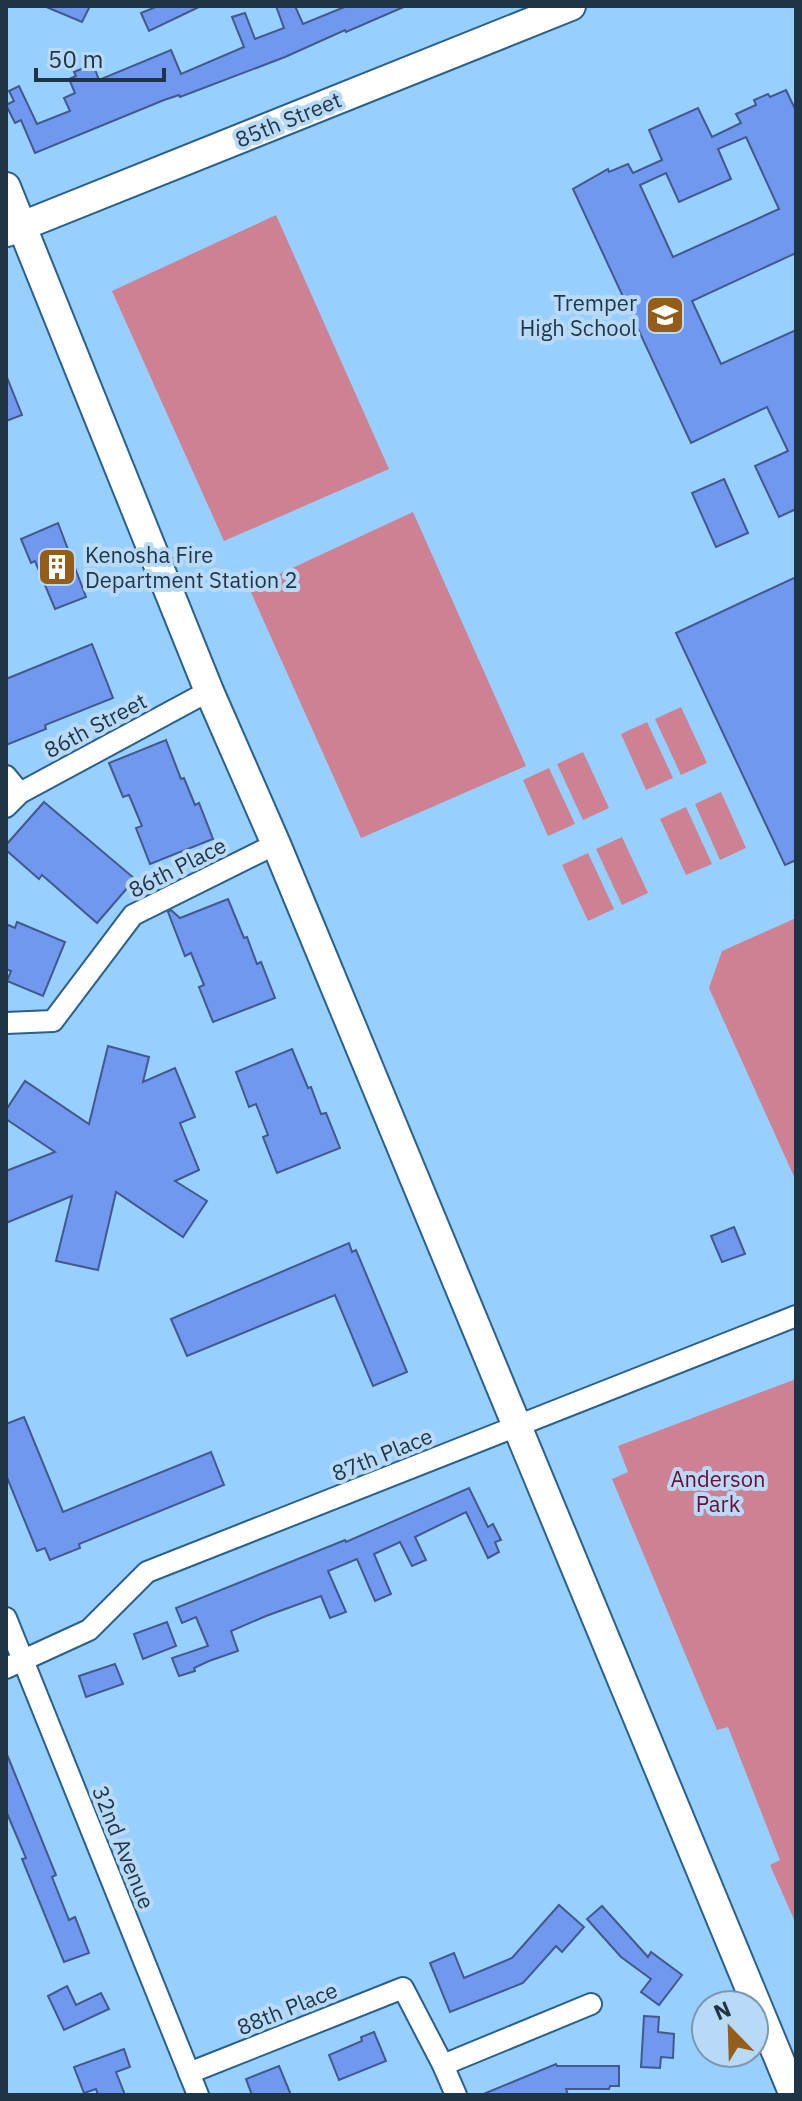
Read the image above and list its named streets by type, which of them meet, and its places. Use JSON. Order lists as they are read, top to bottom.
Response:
{
  "streets": {
    "street": [
      "85th Street",
      "86th Street",
      "86th Place",
      "87th Place",
      "32nd Avenue",
      "88th Place"
    ]
  },
  "crossings": [
    ["87th Place", "32nd Avenue"],
    ["32nd Avenue", "88th Place"]
  ],
  "parks": ["Anderson Park"],
  "places": {
    "school or university": ["Tremper High School"],
    "building": ["Kenosha Fire Department Station 2"]
  },
  "scale_bar": "50 m",
  "north": "top left"
}
